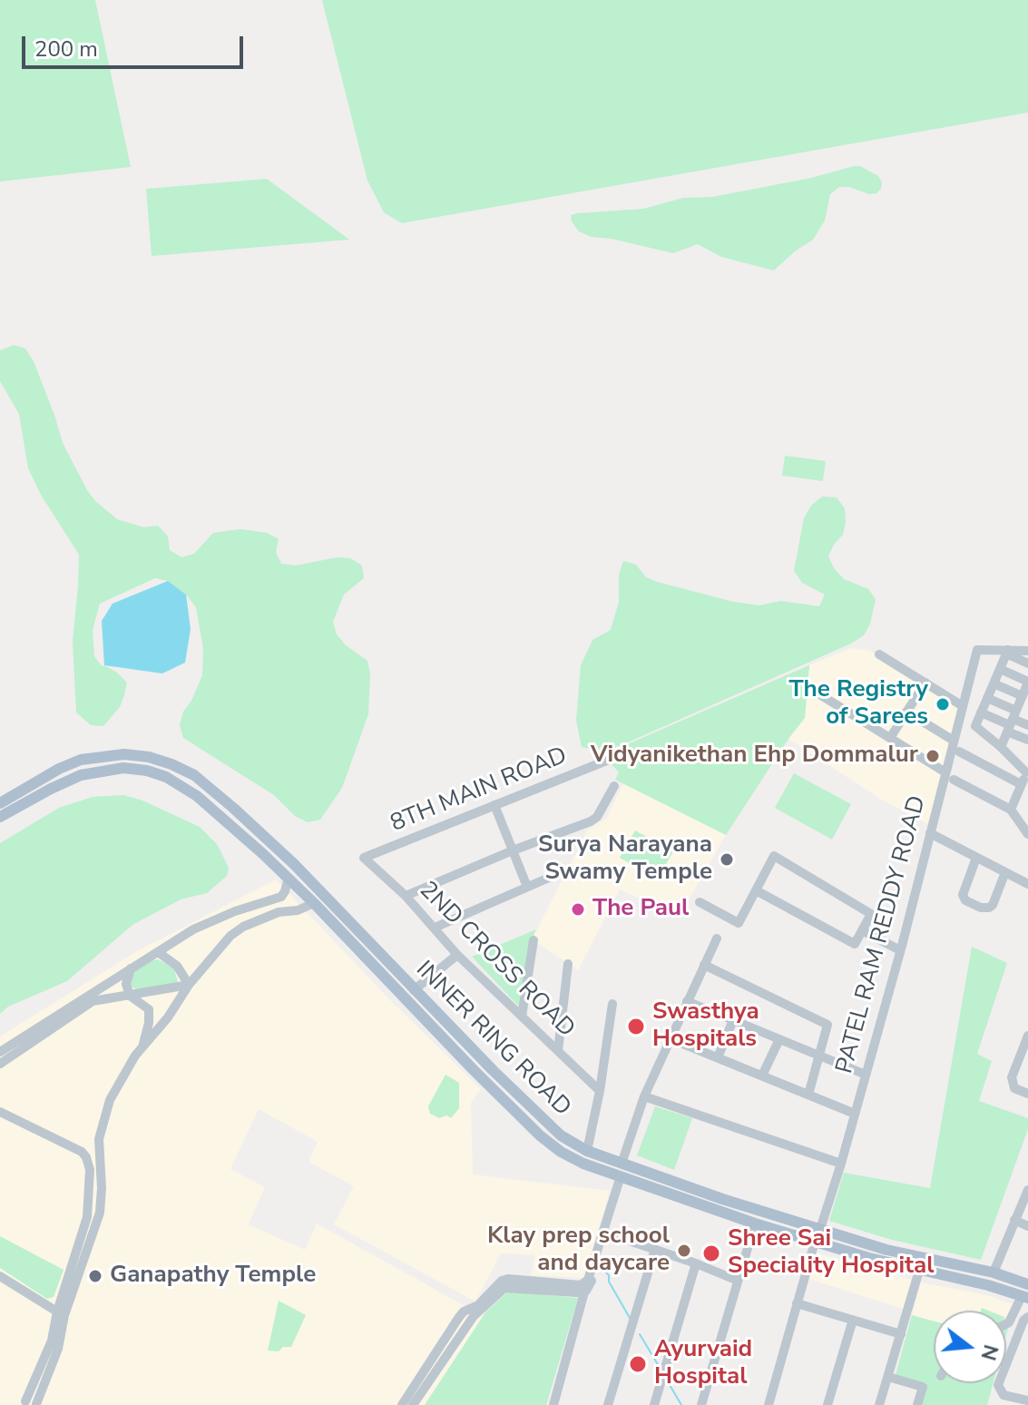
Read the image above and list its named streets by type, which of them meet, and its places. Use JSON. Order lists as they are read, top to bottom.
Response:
{
  "streets": {
    "main road": ["INNER RING ROAD"],
    "street": ["8TH MAIN ROAD", "PATEL RAM REDDY ROAD", "2ND CROSS ROAD"]
  },
  "crossings": [
    ["8TH MAIN ROAD", "2ND CROSS ROAD"],
    ["PATEL RAM REDDY ROAD", "INNER RING ROAD"]
  ],
  "places": [
    "The Registry of Sarees",
    "Vidyanikethan Ehp Dommalur",
    "Surya Narayana Swamy Temple",
    "The Paul",
    "Swasthya Hospitals",
    "Klay prep school and daycare",
    "Shree Sai Speciality Hospital",
    "Ganapathy Temple",
    "Ayurvaid Hospital"
  ],
  "scale_bar": "200 m",
  "north": "right"
}
